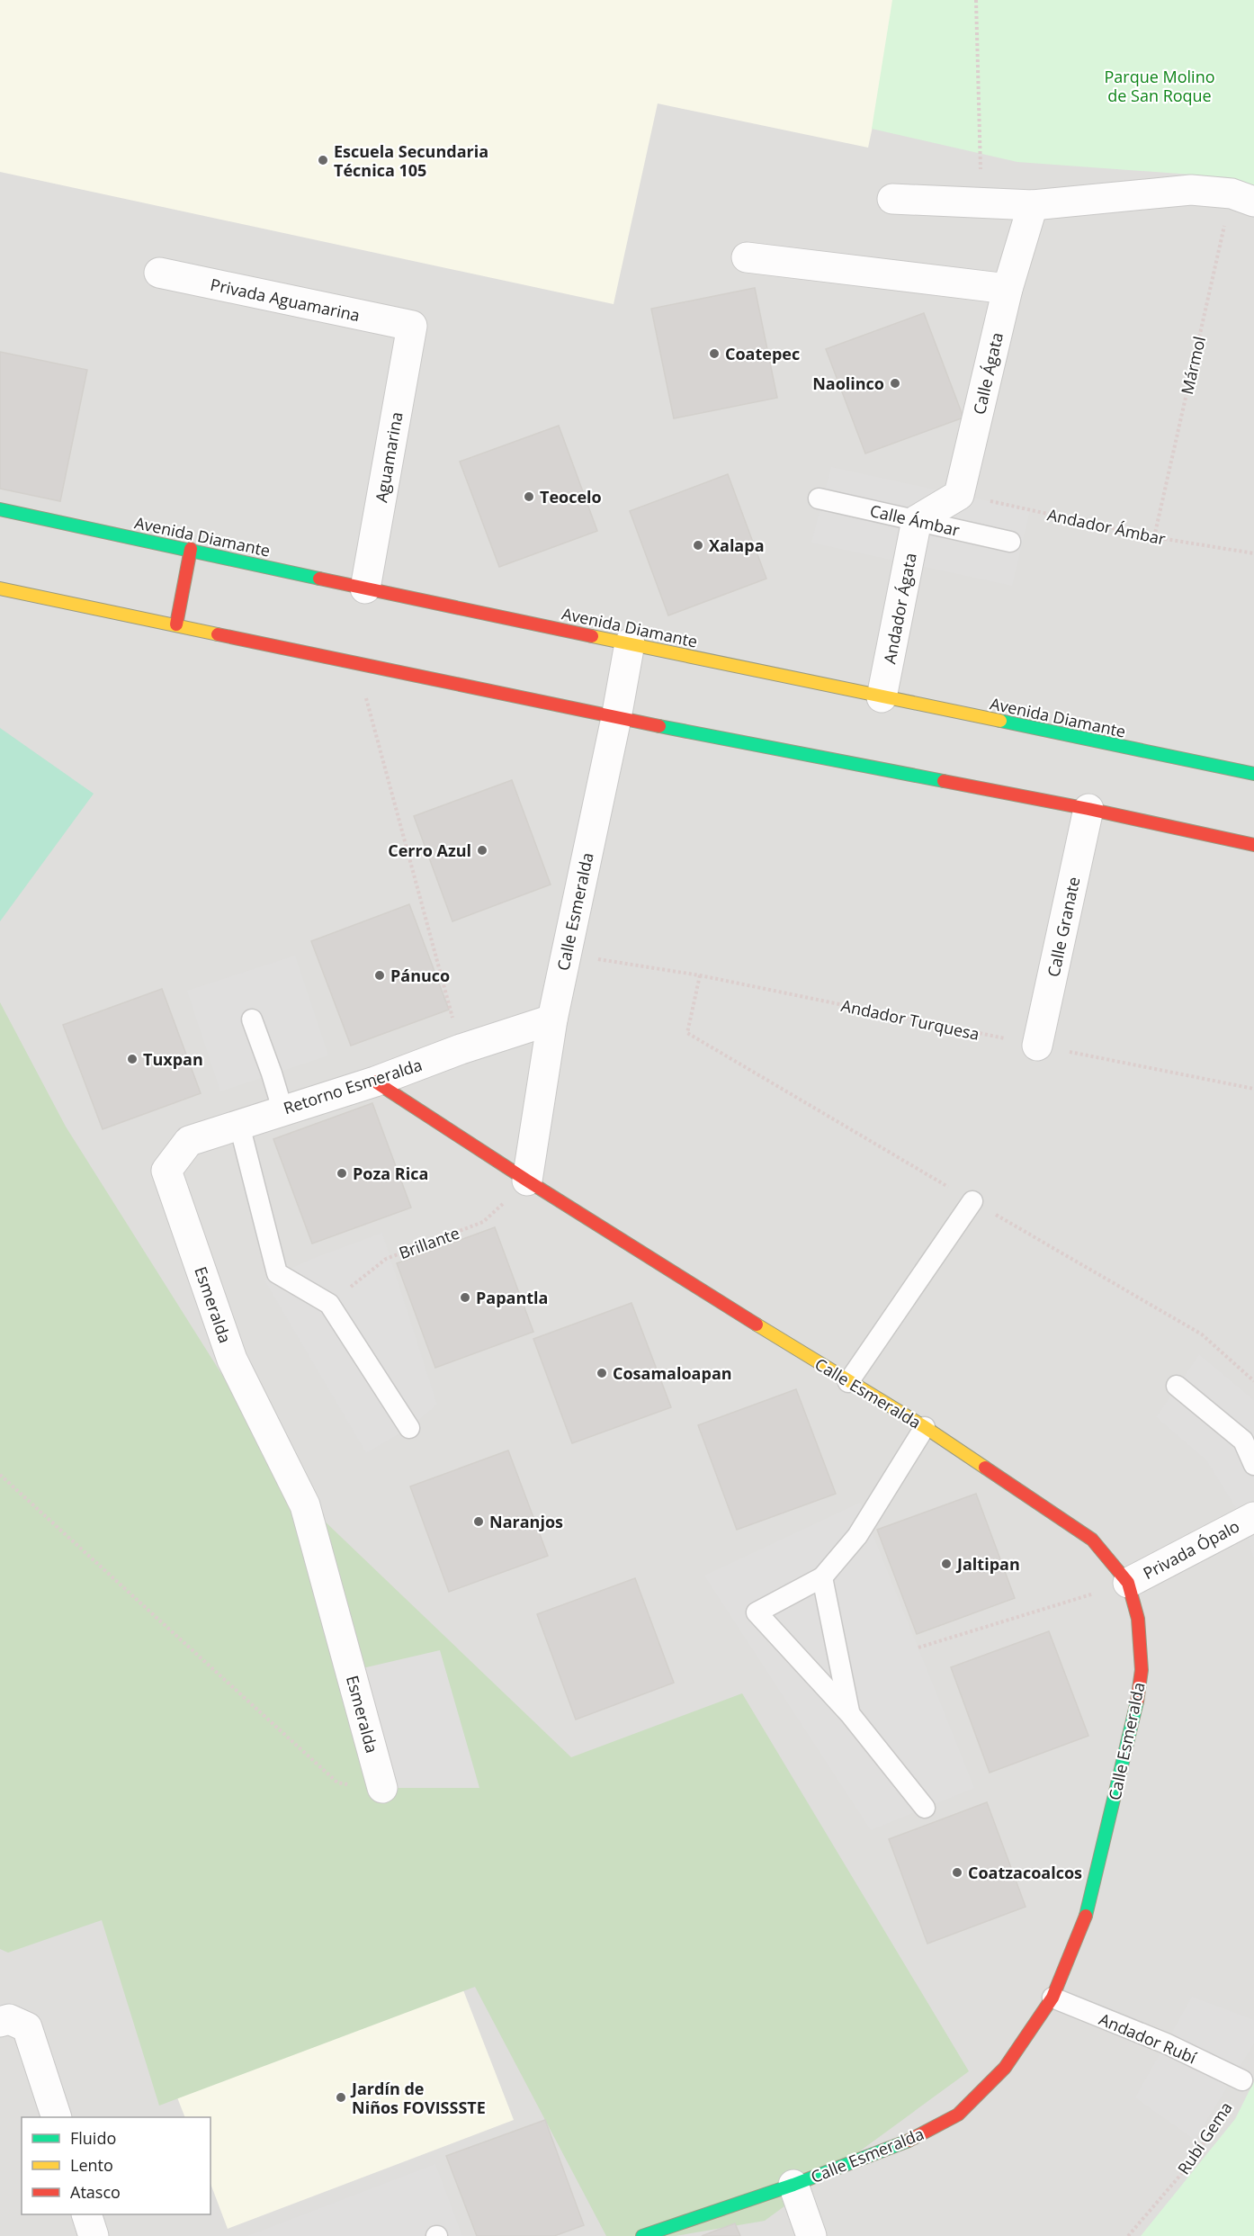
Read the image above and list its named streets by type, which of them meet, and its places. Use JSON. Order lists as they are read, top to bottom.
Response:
{
  "streets": {
    "main road": ["Avenida Diamante", "Calle Esmeralda"],
    "street": [
      "Privada Aguamarina",
      "Calle Ágata",
      "Aguamarina",
      "Andador Ágata",
      "Calle Granate",
      "Retorno Esmeralda",
      "Esmeralda",
      "Privada Ópalo"
    ],
    "lane": ["Calle Ámbar", "Andador Rubí"],
    "path": [
      "Mármol",
      "Andador Ámbar",
      "Andador Turquesa",
      "Brillante",
      "Rubí Gema"
    ]
  },
  "crossings": [
    ["Privada Aguamarina", "Aguamarina"],
    ["Mármol", "Andador Ámbar"],
    ["Calle Ágata", "Andador Ámbar"],
    ["Aguamarina", "Avenida Diamante"],
    ["Calle Ámbar", "Andador Ágata"],
    ["Avenida Diamante", "Andador Ágata"],
    ["Avenida Diamante", "Calle Esmeralda"],
    ["Calle Esmeralda", "Andador Turquesa"],
    ["Calle Esmeralda", "Retorno Esmeralda"],
    ["Calle Esmeralda", "Brillante"],
    ["Calle Esmeralda", "Privada Ópalo"],
    ["Calle Esmeralda", "Andador Rubí"],
    ["Calle Granate", "Andador Turquesa"],
    ["Retorno Esmeralda", "Esmeralda"],
    ["Andador Rubí", "Rubí Gema"]
  ],
  "parks": ["Parque Molino de San Roque"],
  "places": [
    "Escuela Secundaria Técnica 105",
    "Coatepec",
    "Naolinco",
    "Teocelo",
    "Xalapa",
    "Cerro Azul",
    "Pánuco",
    "Tuxpan",
    "Poza Rica",
    "Papantla",
    "Cosamaloapan",
    "Naranjos",
    "Jaltipan",
    "Coatzacoalcos",
    "Jardín de Niños FOVISSSTE"
  ],
  "legend": ["Fluido", "Lento", "Atasco"]
}
